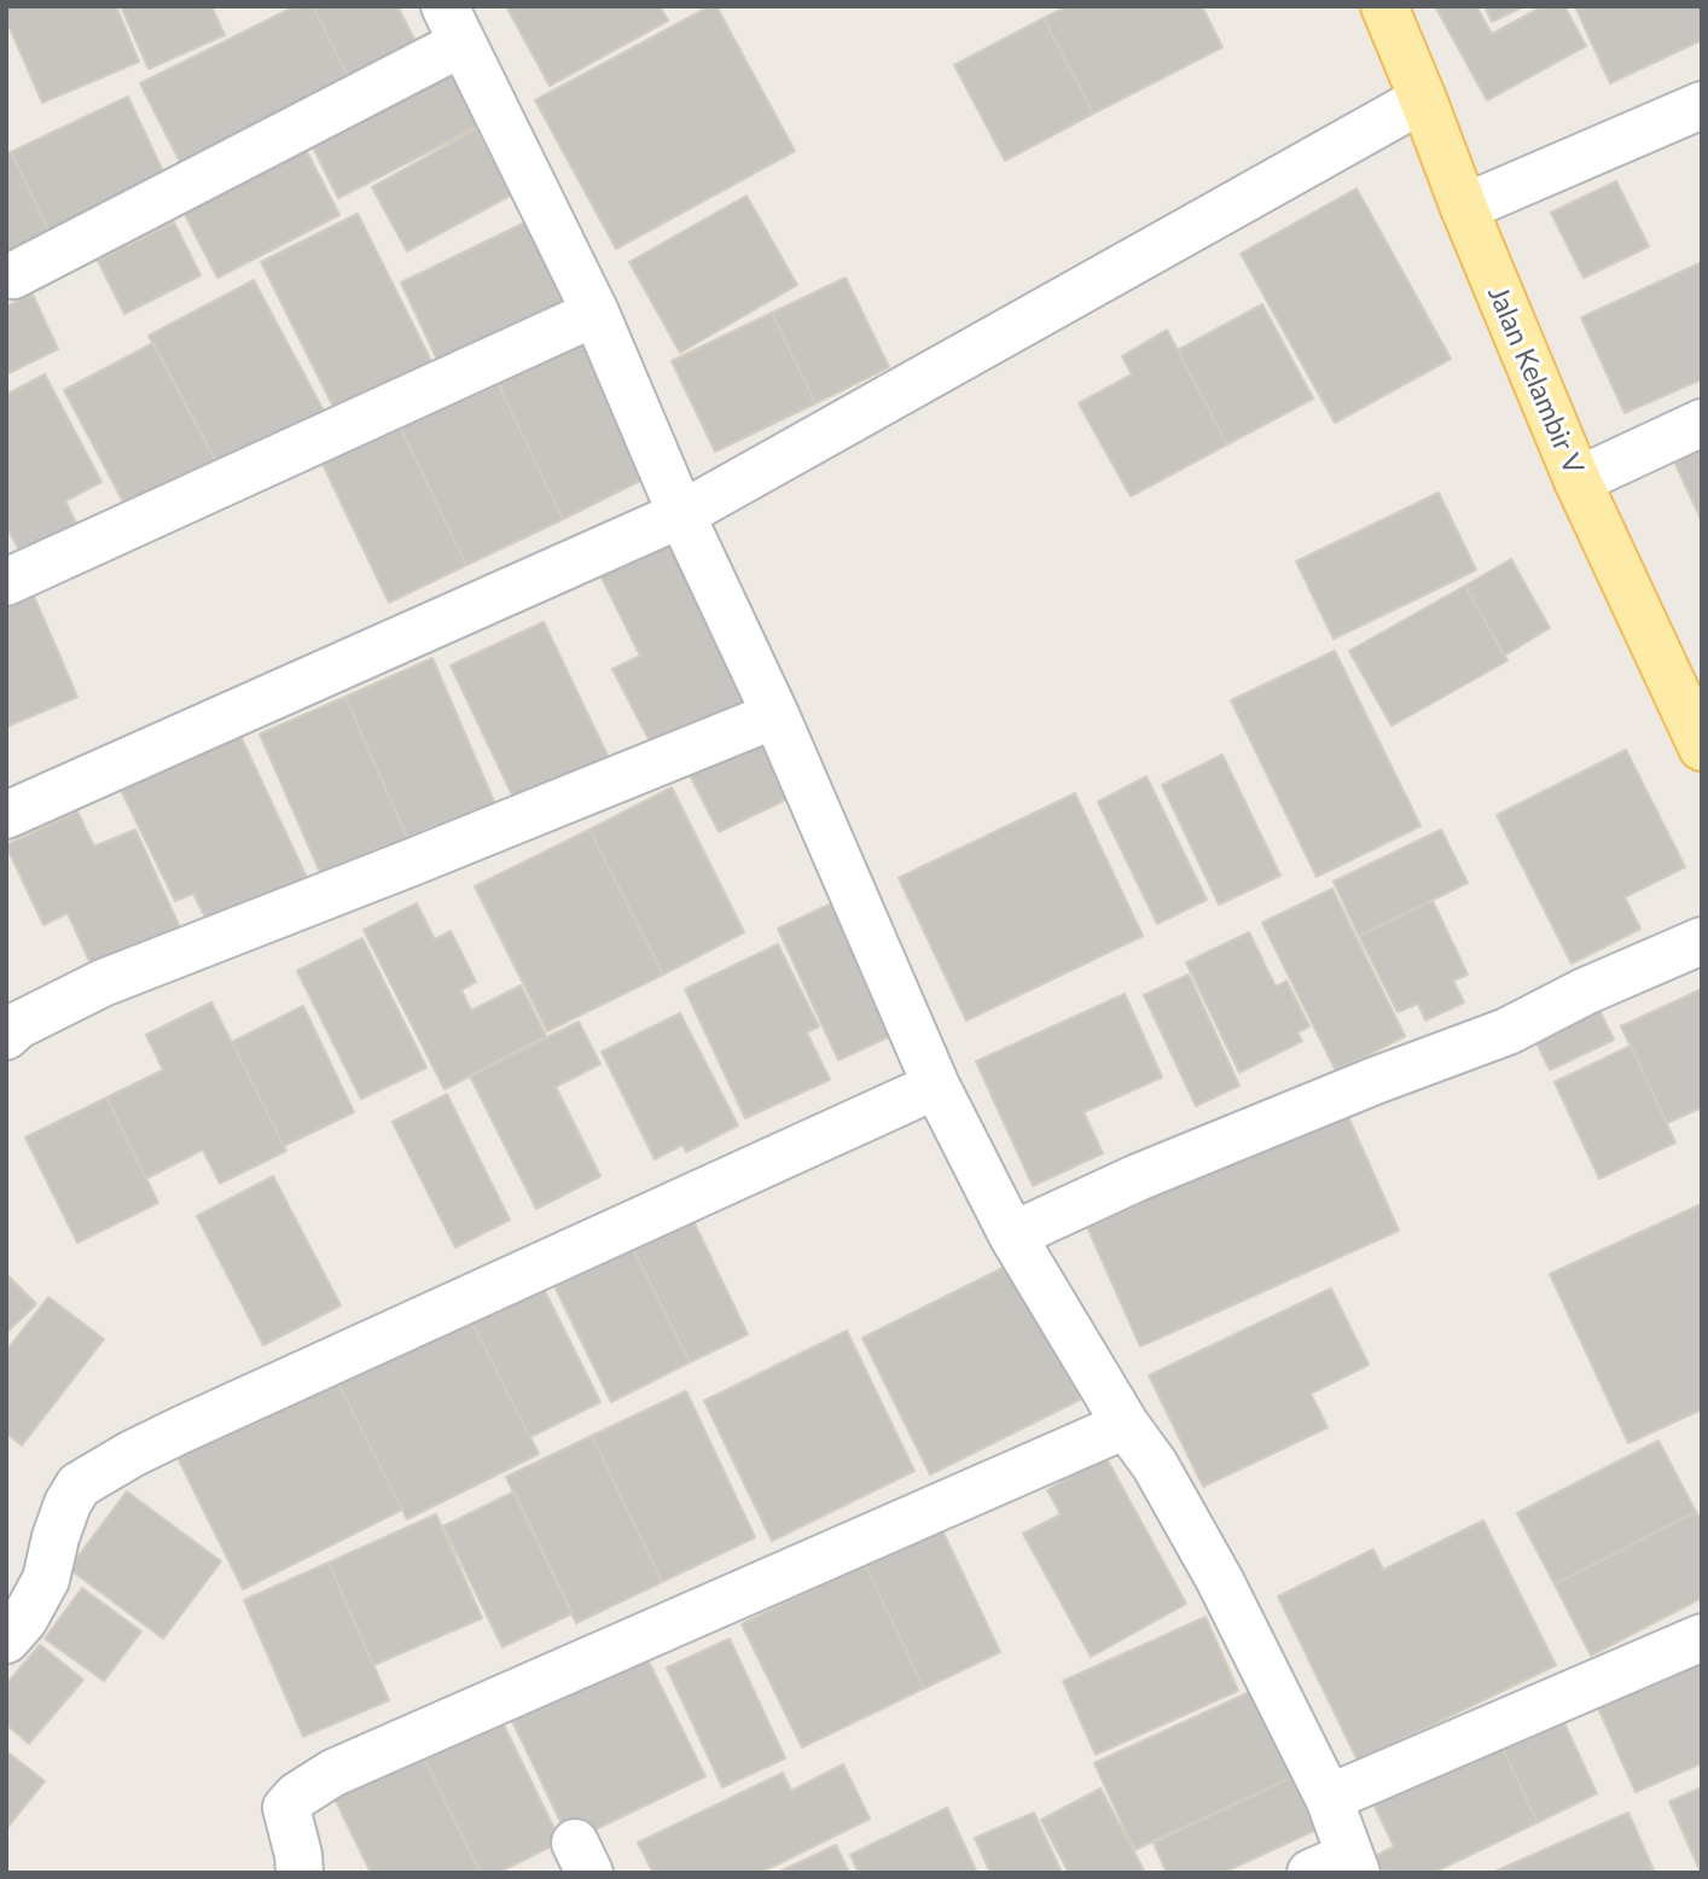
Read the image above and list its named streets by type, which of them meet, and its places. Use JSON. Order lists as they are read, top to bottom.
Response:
{
  "streets": {
    "main road": ["Jalan Kelambir V"]
  }
}
